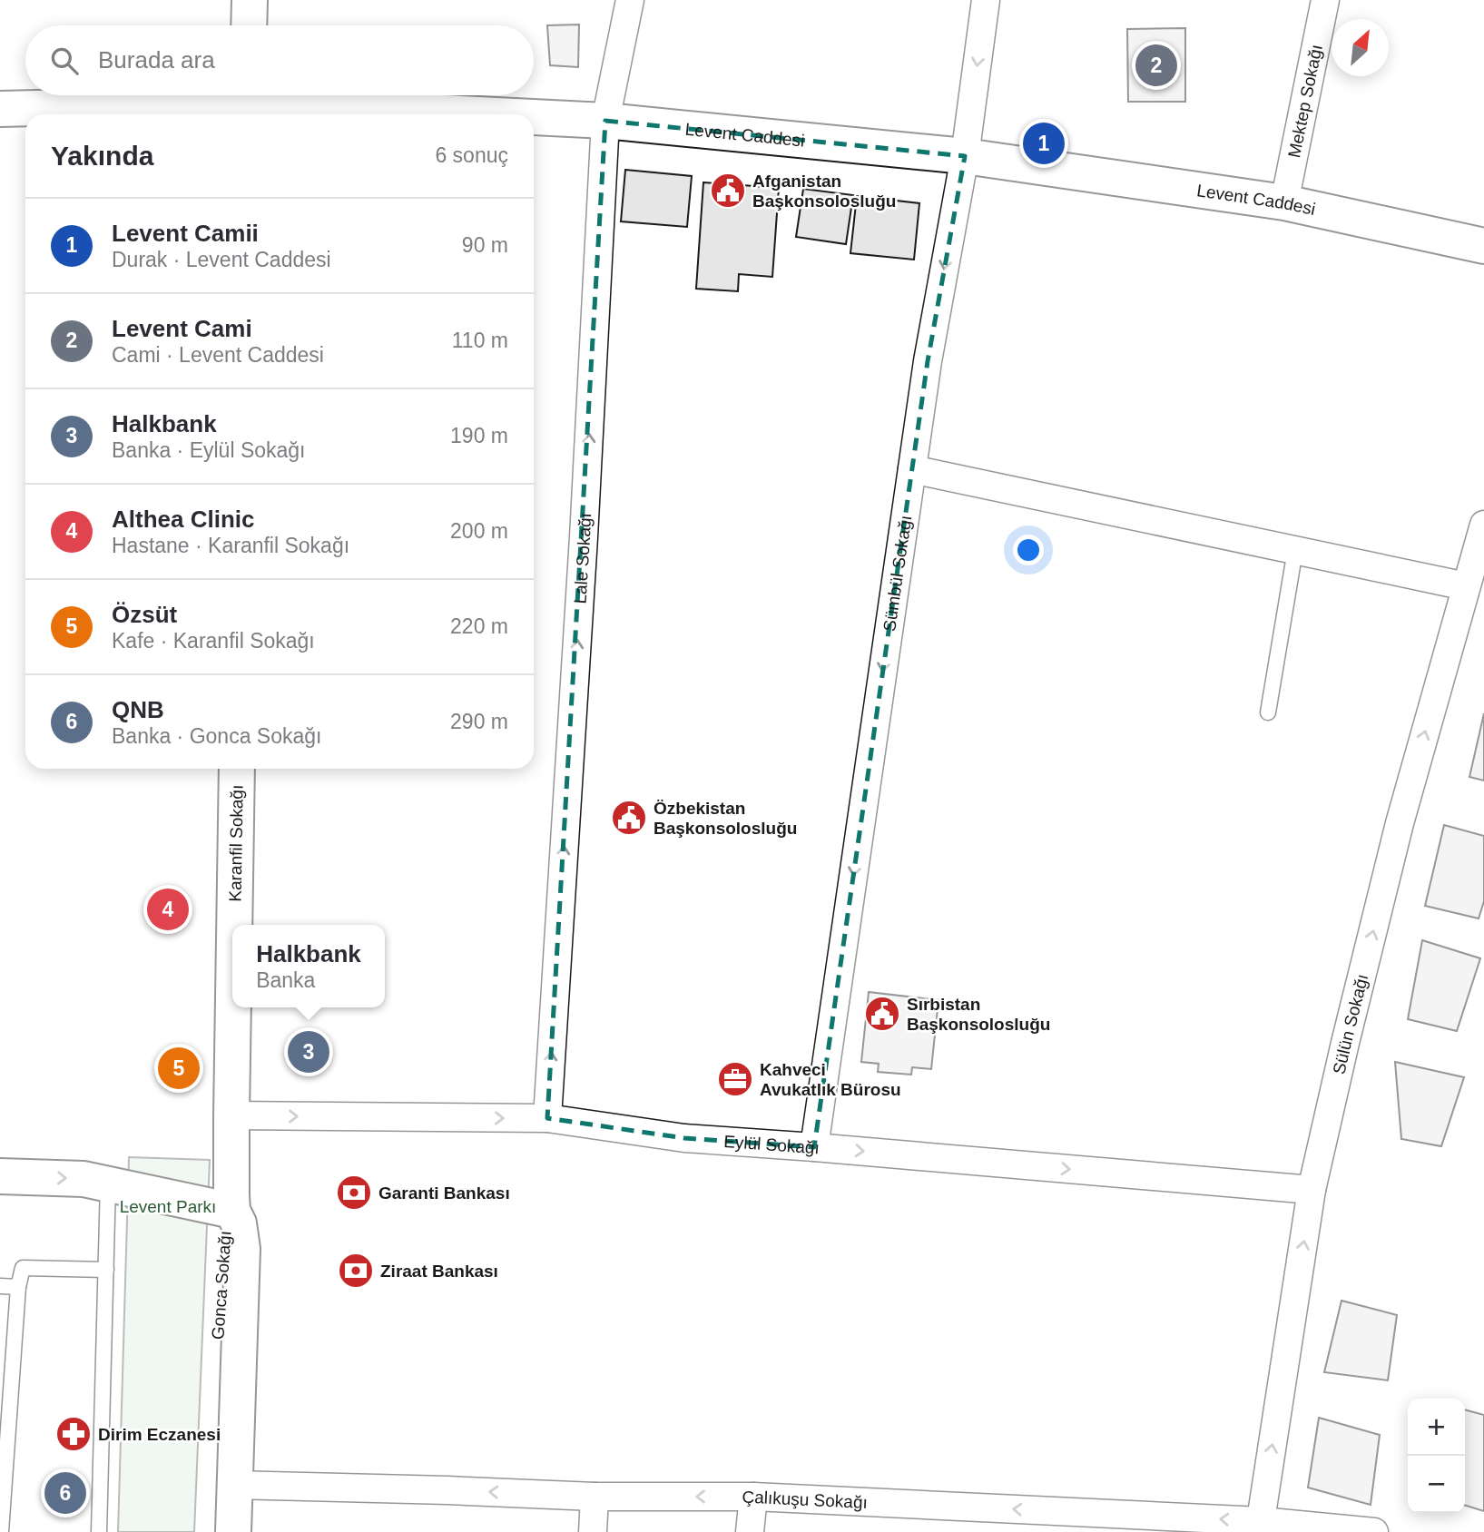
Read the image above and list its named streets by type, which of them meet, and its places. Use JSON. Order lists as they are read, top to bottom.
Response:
{
  "streets": {
    "street": [
      "Mektep Sokağı",
      "Levent Caddesi",
      "Lale Sokağı",
      "Sümbül Sokağı",
      "Karanfil Sokağı",
      "Sülün Sokağı",
      "Eylül Sokağı",
      "Gonca Sokağı",
      "Çalıkuşu Sokağı"
    ]
  },
  "crossings": [
    ["Mektep Sokağı", "Levent Caddesi"],
    ["Levent Caddesi", "Lale Sokağı"],
    ["Levent Caddesi", "Sümbül Sokağı"],
    ["Lale Sokağı", "Eylül Sokağı"],
    ["Sümbül Sokağı", "Eylül Sokağı"],
    ["Karanfil Sokağı", "Eylül Sokağı"],
    ["Karanfil Sokağı", "Gonca Sokağı"],
    ["Sülün Sokağı", "Eylül Sokağı"],
    ["Sülün Sokağı", "Çalıkuşu Sokağı"],
    ["Gonca Sokağı", "Çalıkuşu Sokağı"]
  ],
  "one_way": [
    "Lale Sokağı",
    "Sümbül Sokağı",
    "Sülün Sokağı",
    "Eylül Sokağı",
    "Çalıkuşu Sokağı"
  ],
  "parks": ["Levent Parkı"],
  "places": {
    "public building": ["Afganistan Başkonsolosluğu", "Özbekistan Başkonsolosluğu", "Sırbistan Başkonsolosluğu"],
    "office": ["Kahveci Avukatlık Bürosu"],
    "bank": ["Garanti Bankası", "Ziraat Bankası"],
    "pharmacy": ["Dirim Eczanesi"]
  },
  "north": "top right",
  "page": {
    "search": "Burada ara",
    "pins": [
      "2",
      "1",
      "4",
      "3",
      "5",
      "6"
    ],
    "heading": ["Yakında", "6 sonuç"],
    "list": [
      {
        "mark": "1",
        "name": "Levent Camii",
        "note": "Durak · Levent Caddesi",
        "value": "90 m"
      },
      {
        "mark": "2",
        "name": "Levent Cami",
        "note": "Cami · Levent Caddesi",
        "value": "110 m"
      },
      {
        "mark": "3",
        "name": "Halkbank",
        "note": "Banka · Eylül Sokağı",
        "value": "190 m"
      },
      {
        "mark": "4",
        "name": "Althea Clinic",
        "note": "Hastane · Karanfil Sokağı",
        "value": "200 m"
      },
      {
        "mark": "5",
        "name": "Özsüt",
        "note": "Kafe · Karanfil Sokağı",
        "value": "220 m"
      },
      {
        "mark": "6",
        "name": "QNB",
        "note": "Banka · Gonca Sokağı",
        "value": "290 m"
      }
    ],
    "popup": ["Halkbank", "Banka"],
    "map_buttons": ["+", "−"]
  }
}
